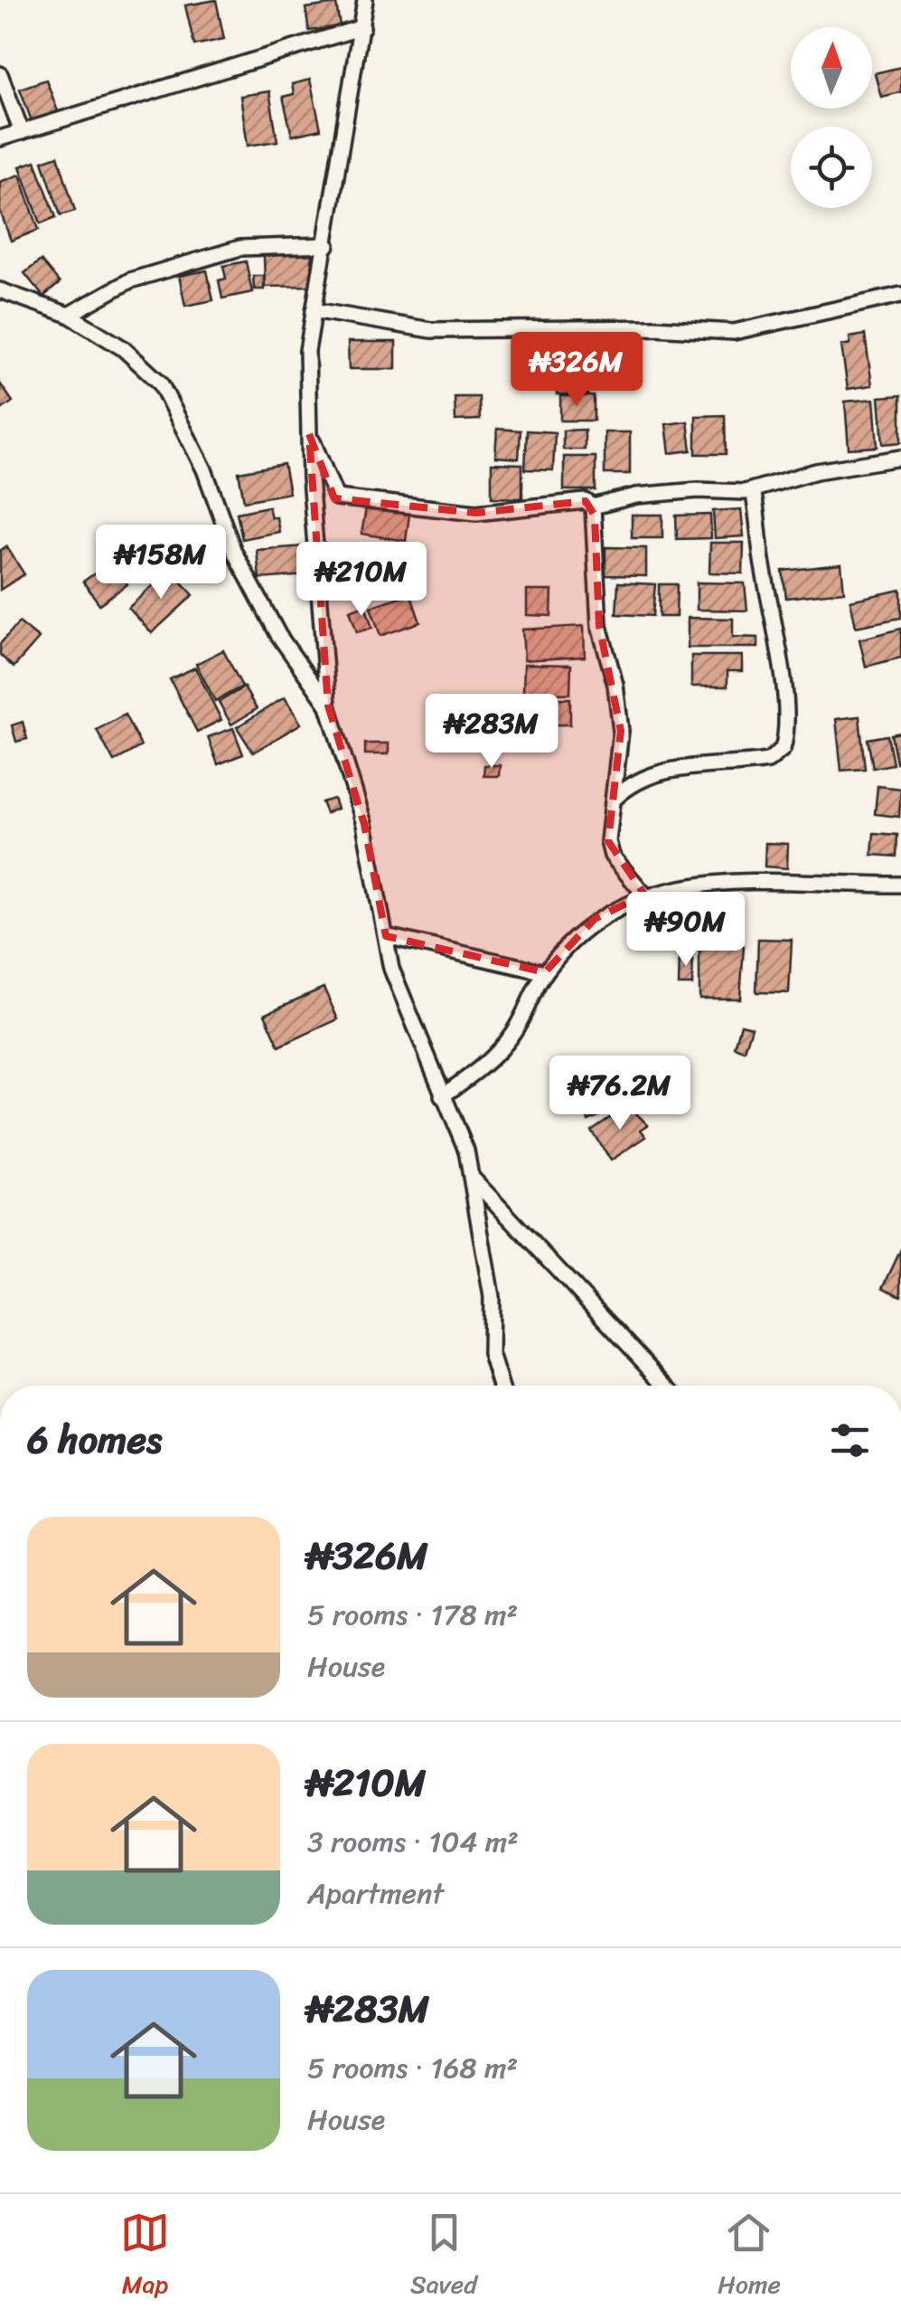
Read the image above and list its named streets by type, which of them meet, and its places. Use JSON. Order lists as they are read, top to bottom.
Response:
{
  "north": "top",
  "page": {
    "price": [
      "₦326M",
      "₦158M",
      "₦210M",
      "₦283M",
      "₦90M",
      "₦76.2M"
    ],
    "heading": "6 homes",
    "list": [
      {
        "name": "₦326M",
        "note": "5 rooms · 178 m² · House"
      },
      {
        "name": "₦210M",
        "note": "3 rooms · 104 m² · Apartment"
      },
      {
        "name": "₦283M",
        "note": "5 rooms · 168 m² · House"
      }
    ],
    "tabs": ["Map", "Saved", "Home"]
  }
}
